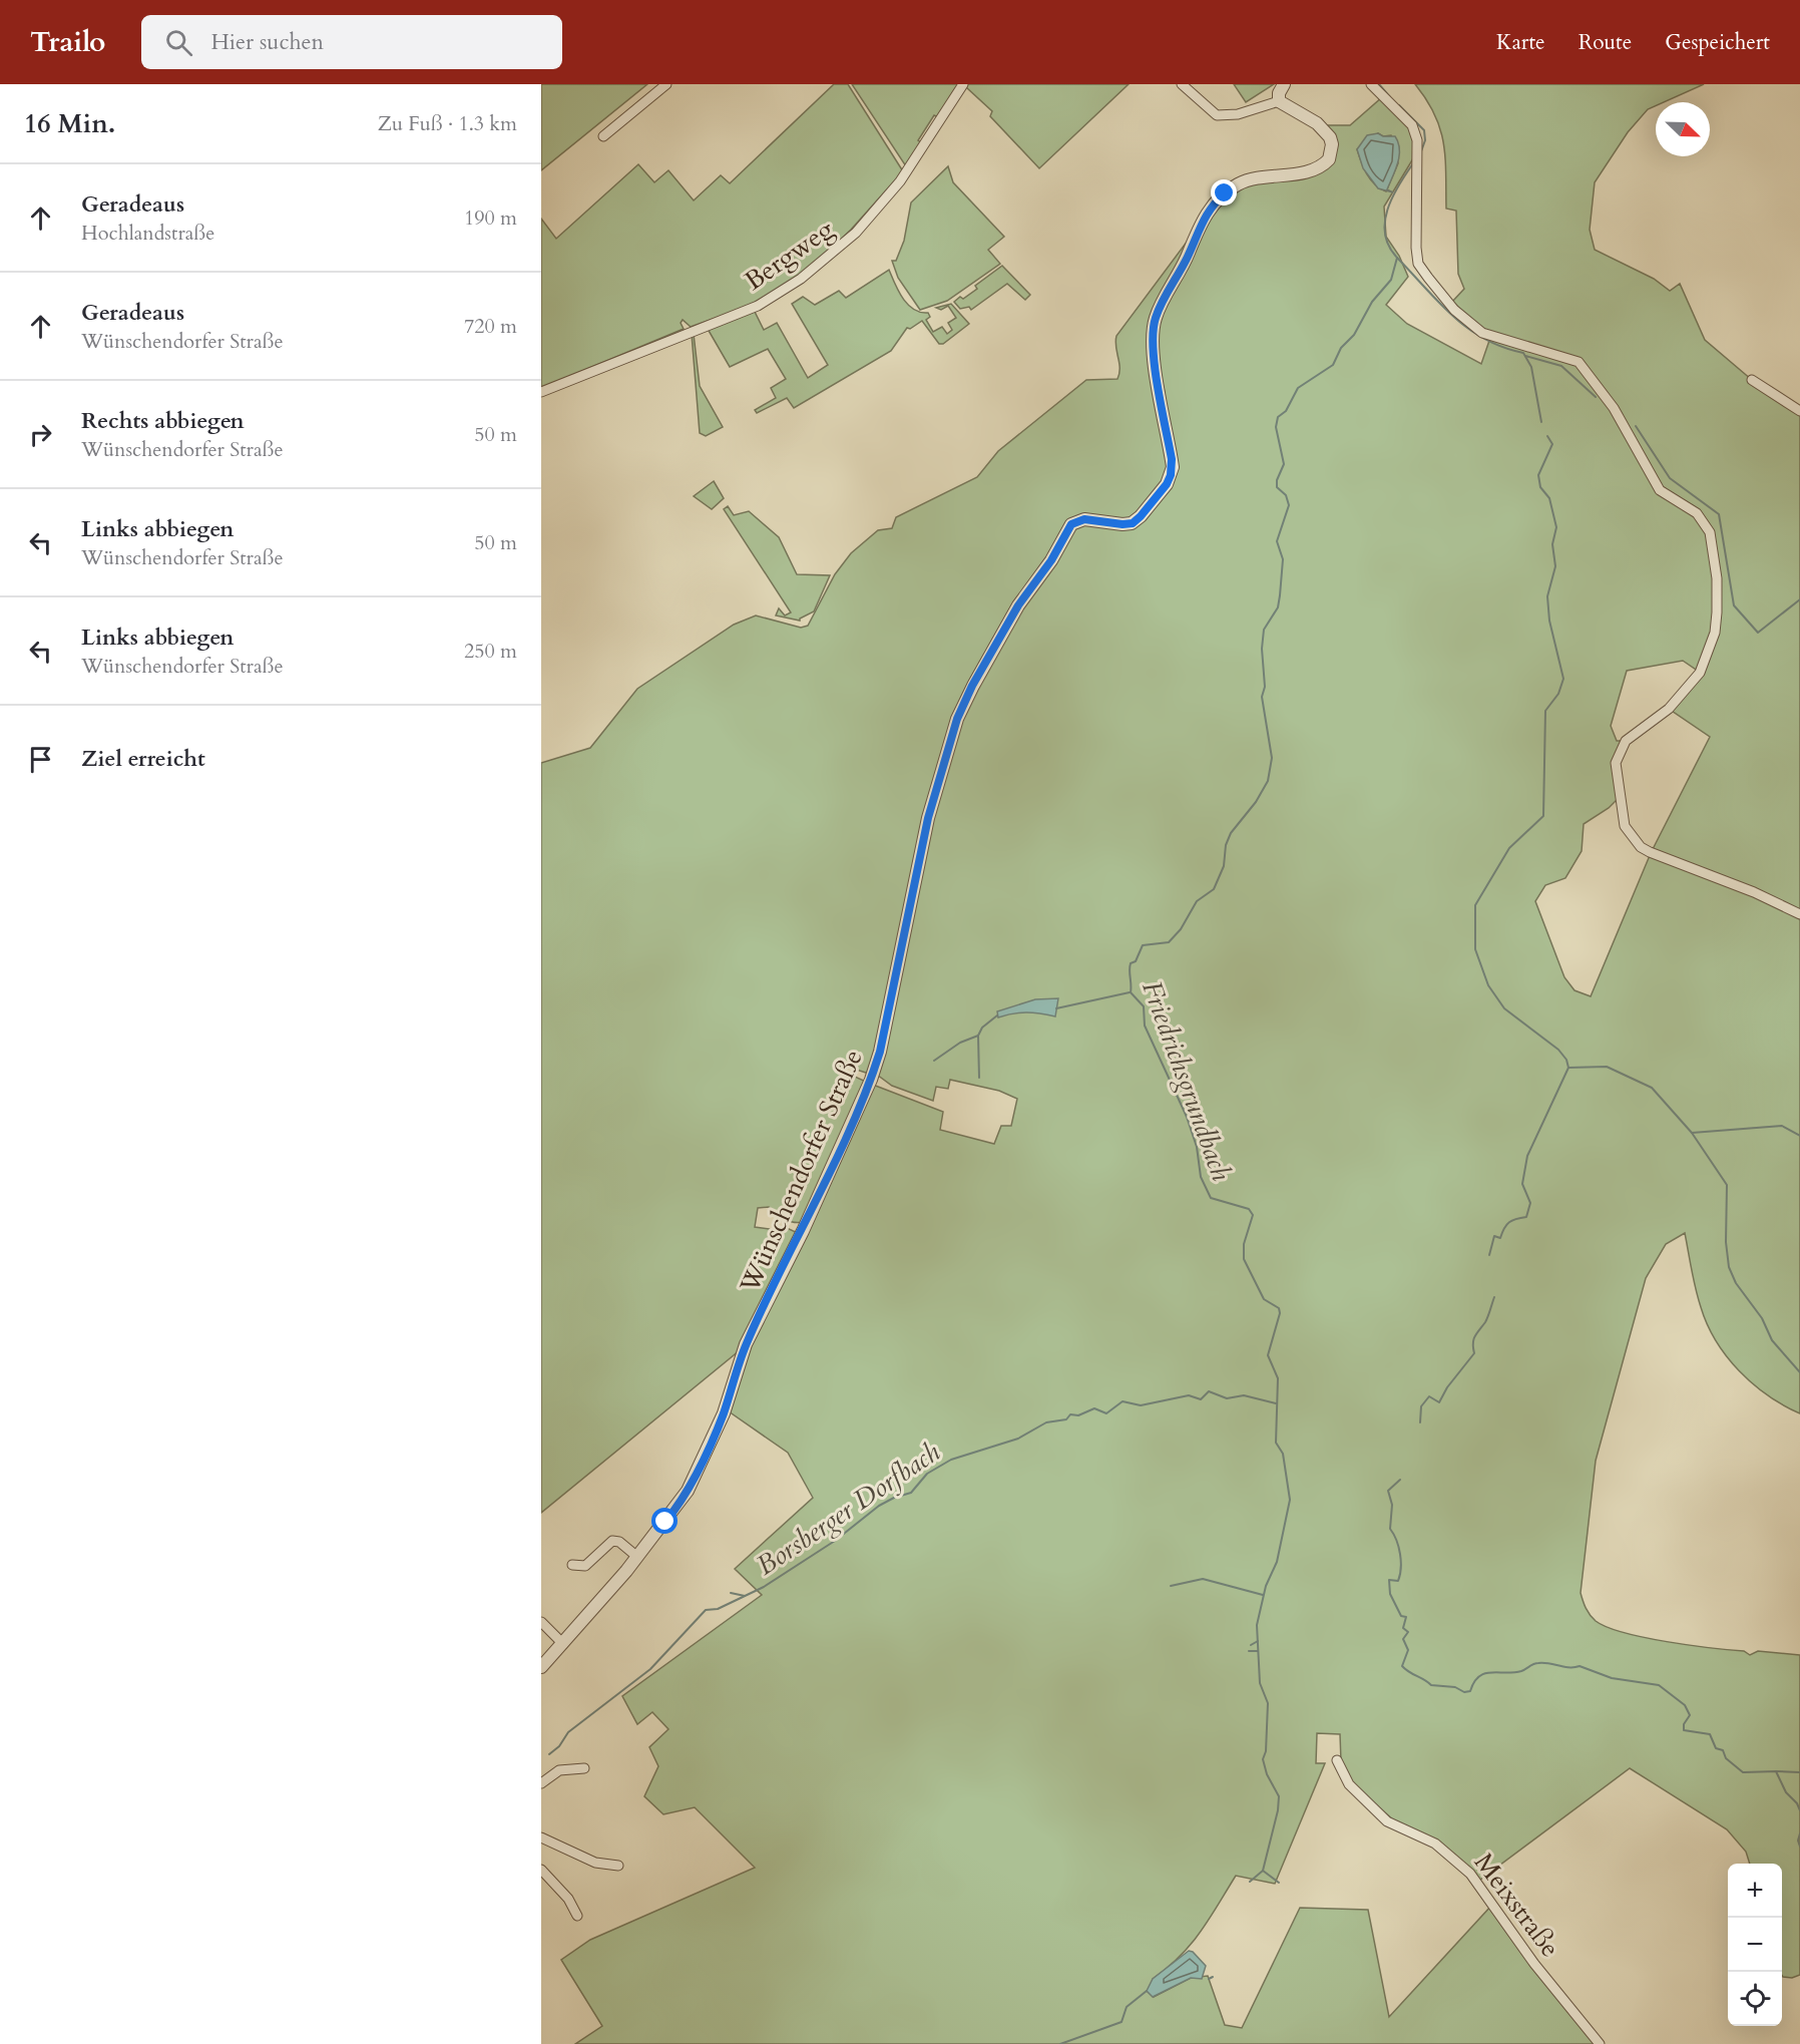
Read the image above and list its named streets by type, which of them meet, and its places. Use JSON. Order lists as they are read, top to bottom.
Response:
{
  "streets": {
    "street": ["Bergweg", "Wünschendorfer Straße", "Meixstraße"]
  },
  "water": ["Friedrichsgrundbach", "Borsberger Dorfbach"],
  "north": "bottom right",
  "page": {
    "header": "Trailo",
    "search": "Hier suchen",
    "nav": ["Karte", "Route", "Gespeichert"],
    "heading": ["16 Min.", "Zu Fuß · 1.3 km"],
    "list": [
      ["Geradeaus", "Hochlandstraße", "190 m"],
      ["Geradeaus", "Wünschendorfer Straße", "720 m"],
      ["Rechts abbiegen", "Wünschendorfer Straße", "50 m"],
      ["Links abbiegen", "Wünschendorfer Straße", "50 m"],
      ["Links abbiegen", "Wünschendorfer Straße", "250 m"],
      "Ziel erreicht"
    ],
    "map_buttons": ["+", "−"]
  }
}
